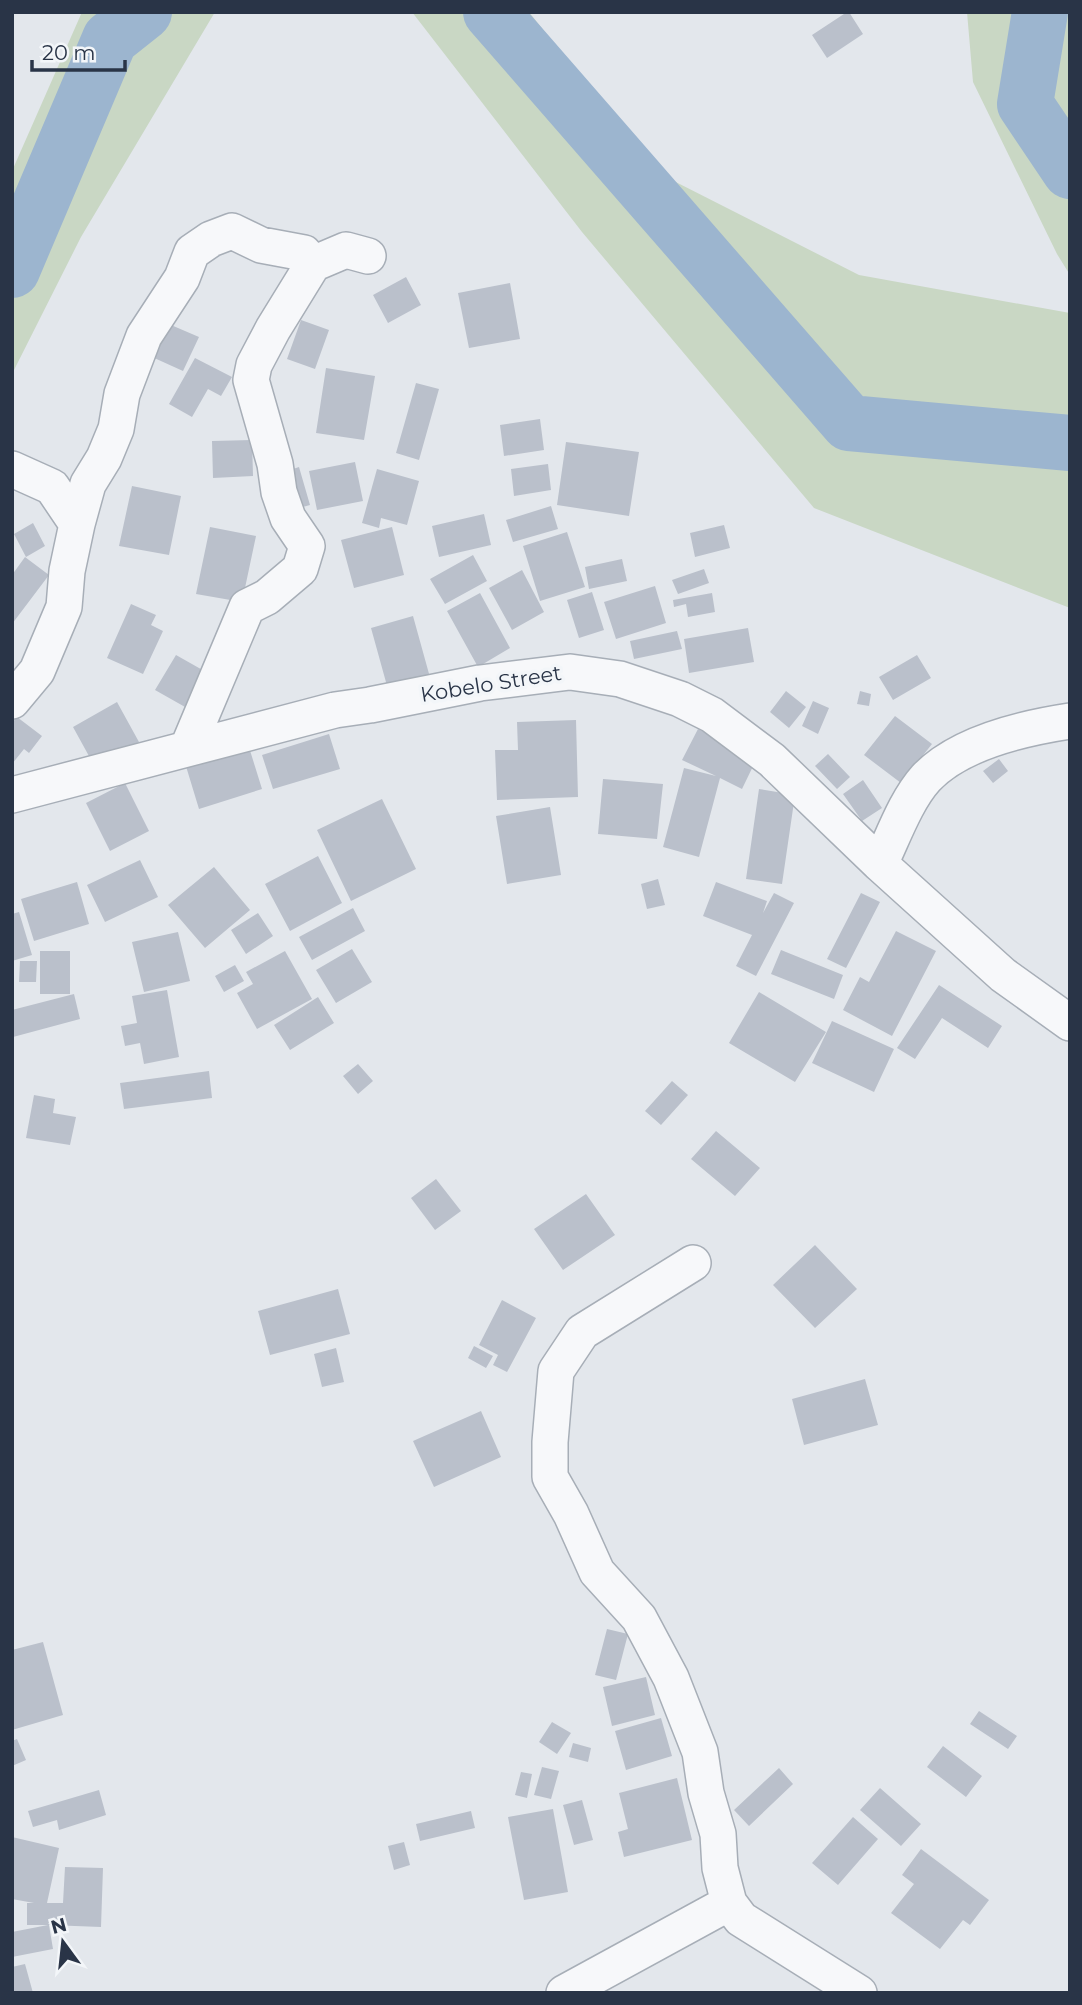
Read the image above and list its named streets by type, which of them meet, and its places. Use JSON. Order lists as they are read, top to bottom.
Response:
{
  "streets": {
    "street": ["Kobelo Street"]
  },
  "scale_bar": "20 m",
  "north": "top"
}
